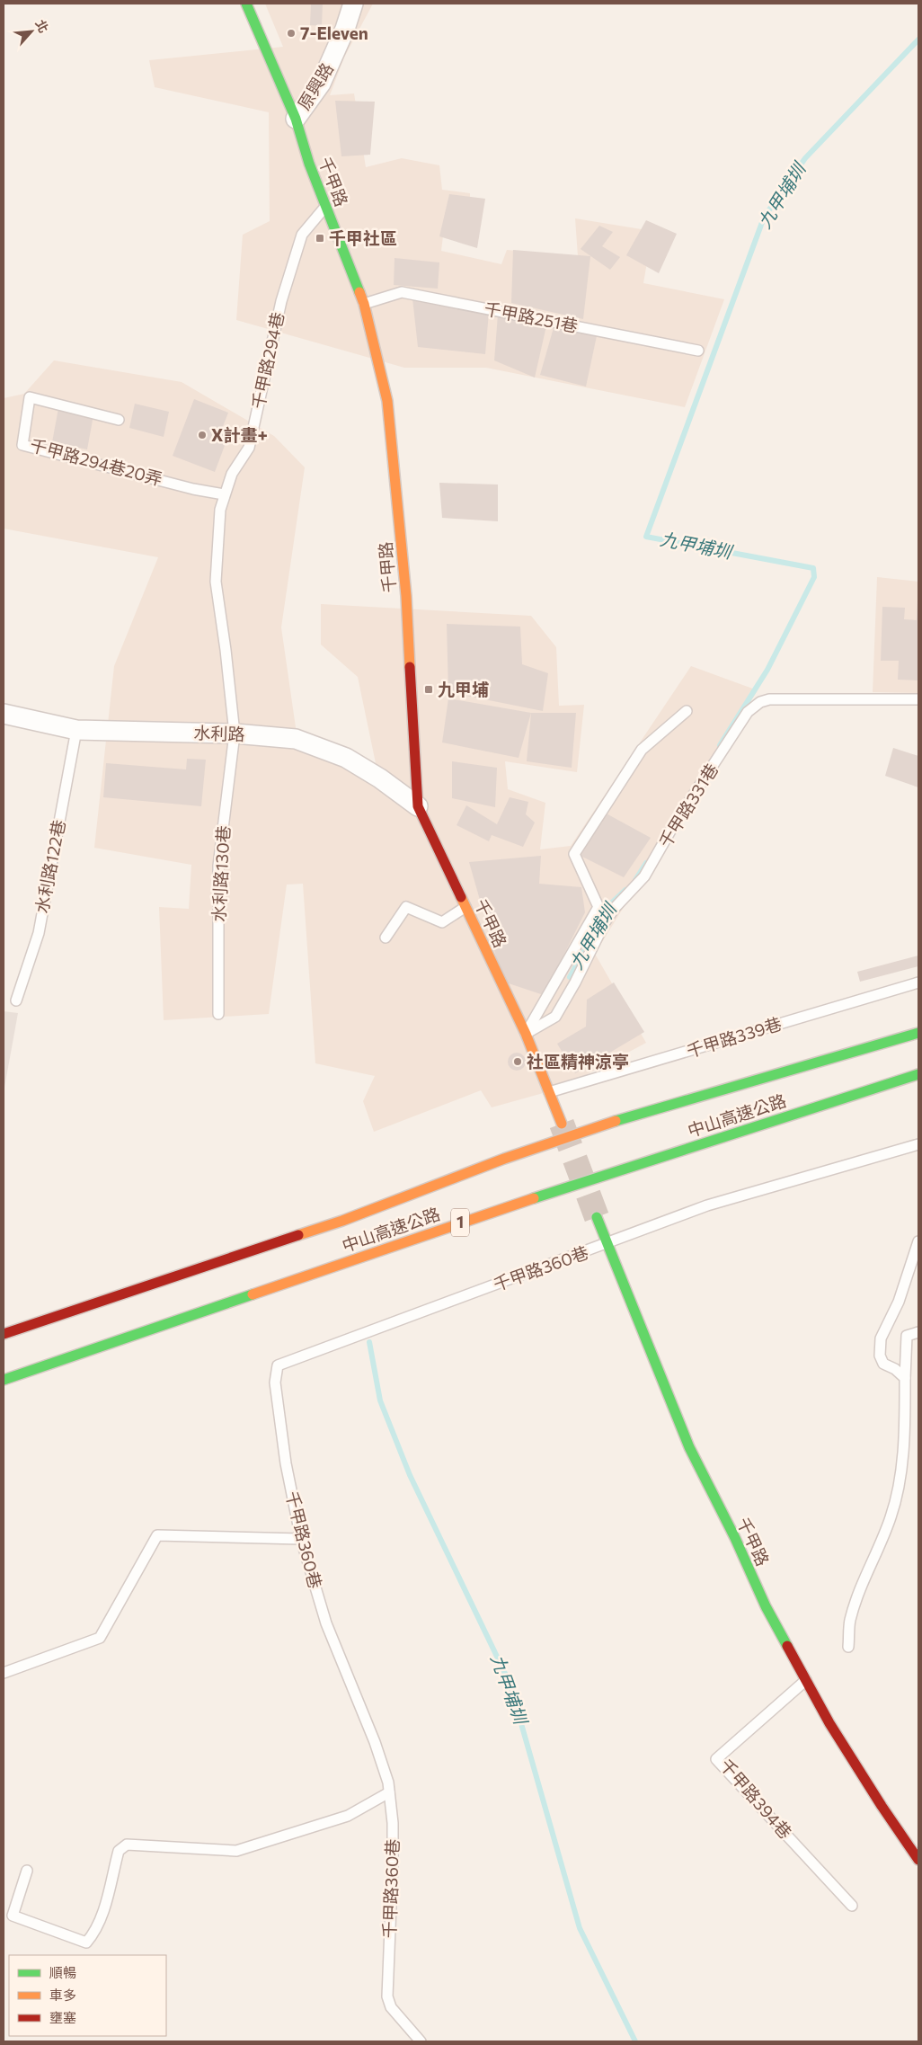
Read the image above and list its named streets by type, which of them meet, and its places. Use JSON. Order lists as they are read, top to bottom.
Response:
{
  "streets": {
    "main road": ["千甲路", "中山高速公路", "1"],
    "street": ["原興路", "水利路"],
    "lane": [
      "千甲路251巷",
      "千甲路294巷",
      "千甲路294巷20弄",
      "千甲路331巷",
      "水利路122巷",
      "水利路130巷",
      "千甲路339巷",
      "千甲路360巷",
      "千甲路394巷"
    ]
  },
  "crossings": [
    ["原興路", "千甲路"],
    ["千甲路", "千甲路251巷"],
    ["千甲路", "千甲路294巷"],
    ["千甲路", "水利路"],
    ["千甲路", "千甲路331巷"],
    ["千甲路", "千甲路339巷"],
    ["千甲路", "千甲路360巷"],
    ["千甲路", "千甲路394巷"],
    ["千甲路294巷", "千甲路294巷20弄"],
    ["千甲路294巷", "水利路"],
    ["千甲路294巷", "水利路130巷"],
    ["水利路", "水利路122巷"],
    ["水利路", "水利路130巷"]
  ],
  "water": ["九甲埔圳"],
  "places": {
    "other": ["7-Eleven", "X計畫+", "社區精神涼亭"],
    "transit": ["千甲社區", "九甲埔"]
  },
  "legend": ["順暢", "車多", "壅塞"],
  "north": "top right"
}
